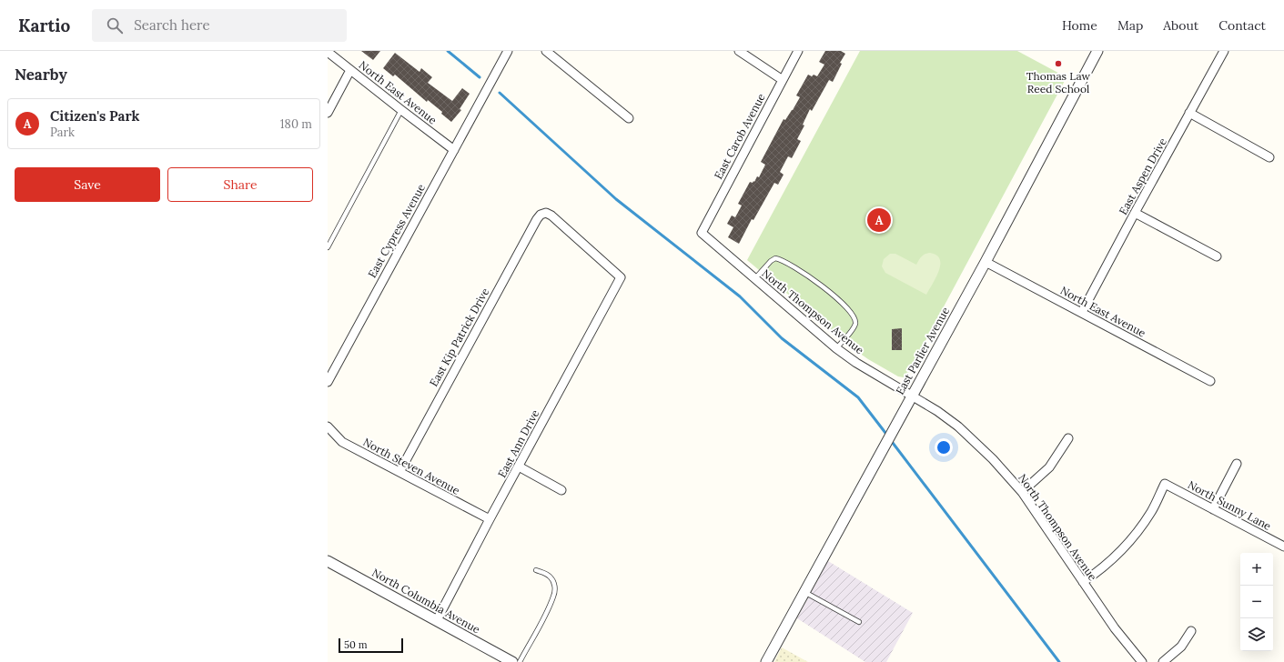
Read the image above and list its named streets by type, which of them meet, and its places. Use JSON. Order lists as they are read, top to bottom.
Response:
{
  "streets": {
    "street": [
      "North East Avenue",
      "East Carob Avenue",
      "East Aspen Drive",
      "East Cypress Avenue",
      "North Thompson Avenue",
      "East Kip Patrick Drive",
      "East Parlier Avenue",
      "East Ann Drive",
      "North Steven Avenue",
      "North Sunny Lane",
      "North Columbia Avenue"
    ]
  },
  "crossings": [
    ["North East Avenue", "East Aspen Drive"],
    ["North East Avenue", "East Cypress Avenue"],
    ["North East Avenue", "East Parlier Avenue"],
    ["East Carob Avenue", "North Thompson Avenue"],
    ["North Thompson Avenue", "East Parlier Avenue"],
    ["North Thompson Avenue", "North Sunny Lane"],
    ["East Kip Patrick Drive", "East Ann Drive"],
    ["East Kip Patrick Drive", "North Steven Avenue"],
    ["East Ann Drive", "North Steven Avenue"],
    ["East Ann Drive", "North Columbia Avenue"]
  ],
  "places": ["Thomas Law Reed School"],
  "scale_bar": "50 m",
  "page": {
    "header": "Kartio",
    "search": "Search here",
    "nav": [
      "Home",
      "Map",
      "About",
      "Contact"
    ],
    "heading": "Nearby",
    "list": [
      {
        "mark": "A",
        "name": "Citizen's Park",
        "note": "Park",
        "value": "180 m"
      }
    ],
    "buttons": ["Save", "Share"],
    "pins": "A",
    "map_buttons": ["+", "−"],
    "scale": "50 m"
  }
}
